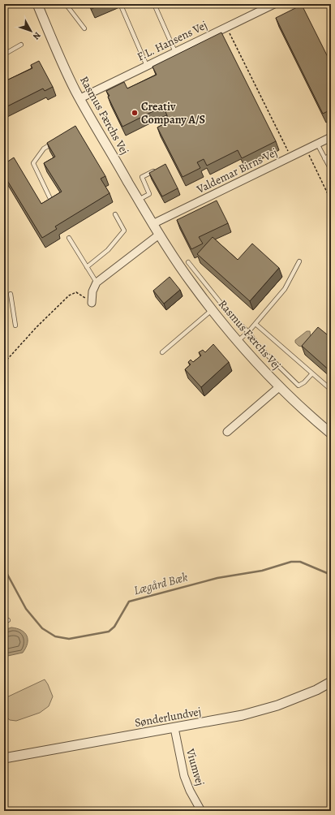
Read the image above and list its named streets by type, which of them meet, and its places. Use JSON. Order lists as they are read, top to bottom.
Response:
{
  "streets": {
    "street": [
      "F.L. Hansens Vej",
      "Rasmus Færchs Vej",
      "Valdemar Birns Vej",
      "Sønderlundvej",
      "Viumvej"
    ]
  },
  "crossings": [
    ["F.L. Hansens Vej", "Rasmus Færchs Vej"],
    ["Rasmus Færchs Vej", "Valdemar Birns Vej"],
    ["Sønderlundvej", "Viumvej"]
  ],
  "water": ["Lægård Bæk"],
  "places": ["Creativ Company A/S"],
  "north": "bottom right"
}
